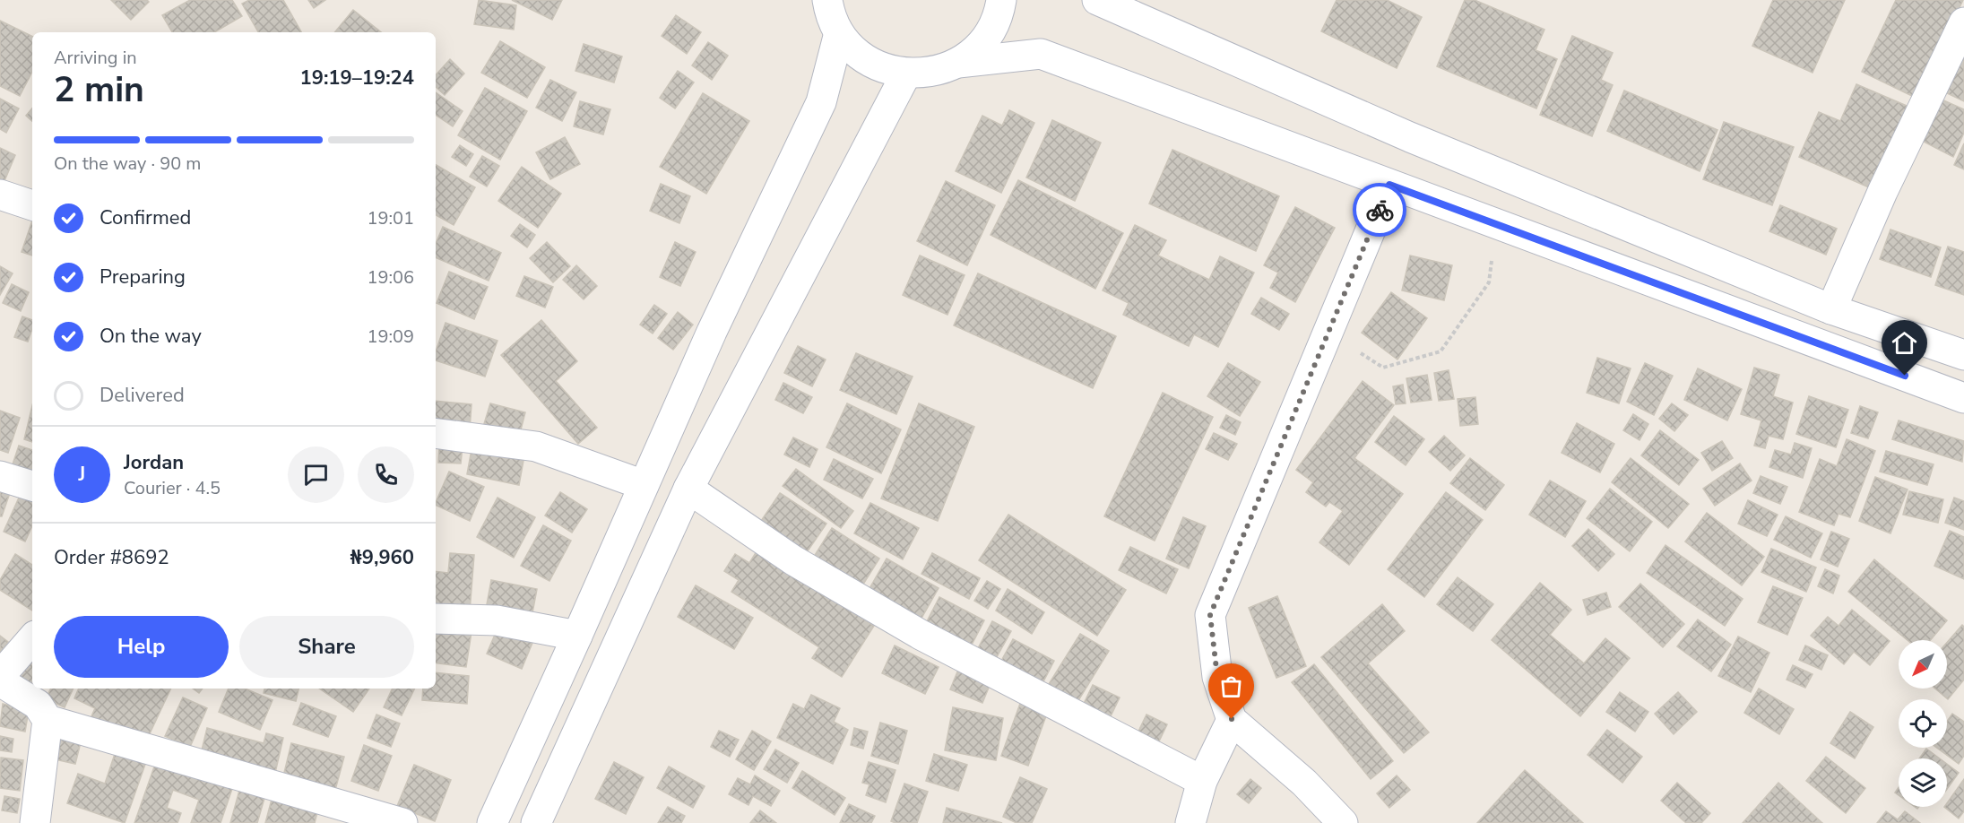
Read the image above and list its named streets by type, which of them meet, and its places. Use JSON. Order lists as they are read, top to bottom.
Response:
{
  "north": "bottom left",
  "page": {
    "heading": ["2 min", "Arriving in", "19:19–19:24"],
    "panel": [
      "Jordan",
      "Courier · 4.5",
      "Order #8692",
      "₦9,960"
    ],
    "bar": "On the way · 90 m",
    "list": [
      ["Confirmed", "19:01"],
      ["Preparing", "19:06"],
      ["On the way", "19:09"],
      "Delivered"
    ],
    "round": "J",
    "buttons": ["Help", "Share"]
  }
}
